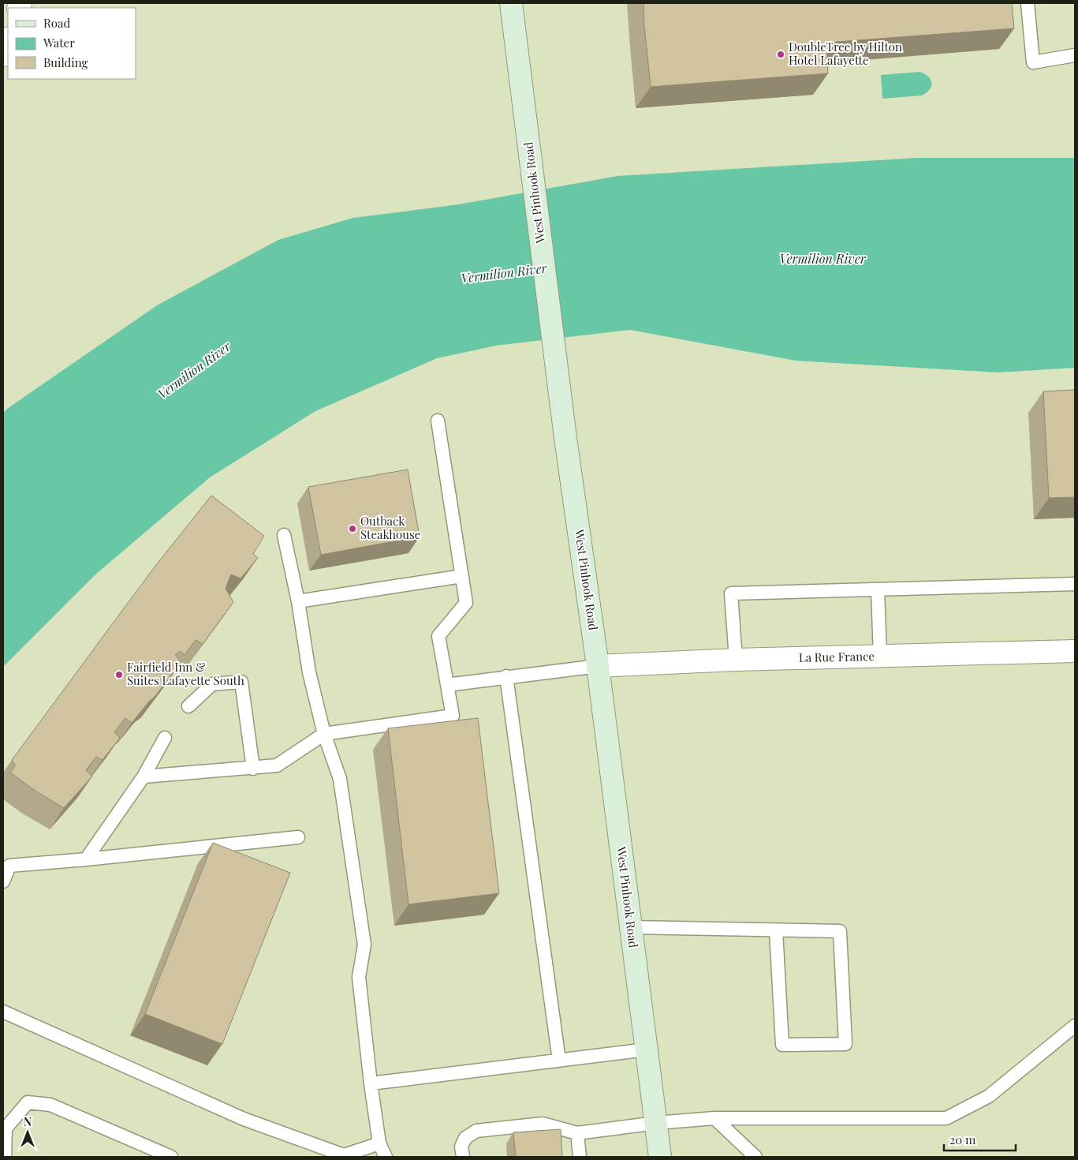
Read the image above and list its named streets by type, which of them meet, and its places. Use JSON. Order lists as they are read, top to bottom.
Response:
{
  "streets": {
    "main road": ["West Pinhook Road"],
    "street": ["La Rue France"]
  },
  "crossings": [
    ["West Pinhook Road", "La Rue France"]
  ],
  "water": ["Vermilion River"],
  "places": ["DoubleTree by Hilton Hotel Lafayette", "Outback Steakhouse", "Fairfield Inn & Suites Lafayette South"],
  "legend": ["Road", "Water", "Building"],
  "scale_bar": "20 m",
  "north": "top"
}
